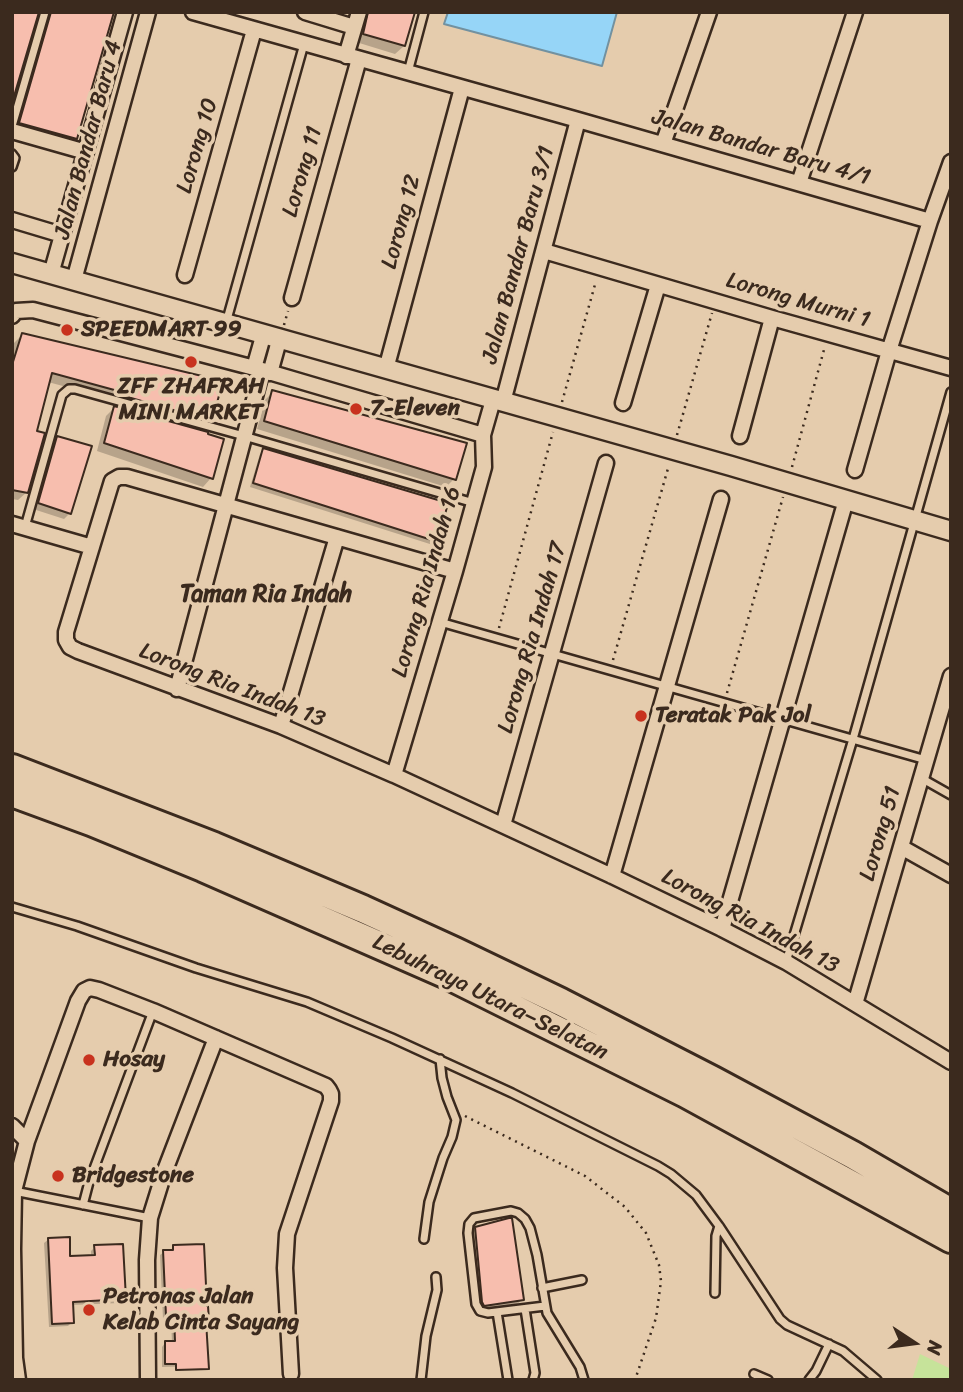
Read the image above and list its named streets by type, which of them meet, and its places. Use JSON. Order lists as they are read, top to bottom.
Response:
{
  "streets": {
    "highway": ["Lebuhraya Utara–Selatan"],
    "street": [
      "Jalan Bandar Baru 4",
      "Lorong 10",
      "Jalan Bandar Baru 4/1",
      "Lorong 11",
      "Lorong 12",
      "Jalan Bandar Baru 3/1",
      "Lorong Murni 1",
      "Lorong Ria Indah 16",
      "Lorong Ria Indah 17",
      "Lorong Ria Indah 13",
      "Lorong 51"
    ]
  },
  "crossings": [
    ["Lorong 10", "Jalan Bandar Baru 4/1"],
    ["Jalan Bandar Baru 4/1", "Lorong 11"],
    ["Jalan Bandar Baru 4/1", "Lorong 12"],
    ["Jalan Bandar Baru 4/1", "Jalan Bandar Baru 3/1"],
    ["Jalan Bandar Baru 4/1", "Lorong Murni 1"],
    ["Jalan Bandar Baru 3/1", "Lorong Murni 1"],
    ["Jalan Bandar Baru 3/1", "Lorong Ria Indah 16"],
    ["Lorong Ria Indah 16", "Lorong Ria Indah 13"],
    ["Lorong Ria Indah 17", "Lorong Ria Indah 13"],
    ["Lorong Ria Indah 13", "Lorong 51"]
  ],
  "districts": ["Taman Ria Indah"],
  "places": [
    "SPEEDMART 99",
    "ZFF ZHAFRAH MINI MARKET",
    "7-Eleven",
    "Teratak Pak Jol",
    "Hosay",
    "Bridgestone",
    "Petronas Jalan Kelab Cinta Sayang"
  ],
  "north": "right"
}
